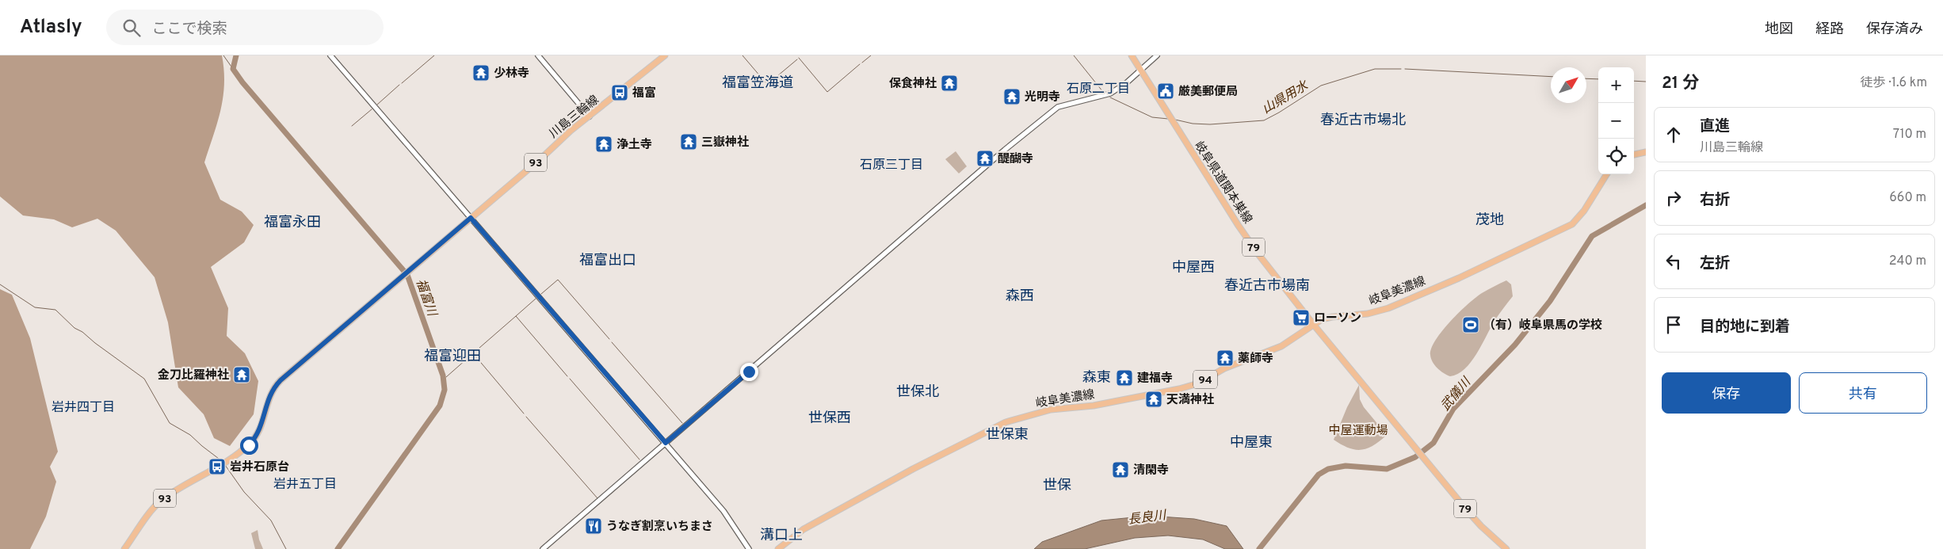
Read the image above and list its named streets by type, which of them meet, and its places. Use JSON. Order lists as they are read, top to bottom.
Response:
{
  "streets": {
    "main road": [
      "川島三輪線",
      "93",
      "岐阜県道関本巣線",
      "79",
      "岐阜美濃線",
      "94"
    ]
  },
  "crossings": [
    ["岐阜県道関本巣線", "岐阜美濃線"]
  ],
  "districts": [
    "福富笠海道",
    "石原二丁目",
    "春近古市場北",
    "石原三丁目",
    "茂地",
    "福富永田",
    "福富出口",
    "中屋西",
    "春近古市場南",
    "森西",
    "福富迎田",
    "森東",
    "世保北",
    "岩井四丁目",
    "世保西",
    "世保東",
    "中屋東",
    "岩井五丁目",
    "世保",
    "溝口上"
  ],
  "water": [
    "山県用水",
    "福富川",
    "武儀川",
    "長良川"
  ],
  "parks": ["中屋運動場"],
  "places": {
    "temple": [
      "少林寺",
      "保食神社",
      "光明寺",
      "三嶽神社",
      "浄土寺",
      "醍醐寺",
      "薬師寺",
      "金刀比羅神社",
      "建福寺",
      "天満神社",
      "清閑寺"
    ],
    "public building": ["厳美郵便局"],
    "bus stop": ["福富", "岩井石原台"],
    "supermarket": ["ローソン"],
    "sports": ["（有）岐阜県馬の学校"],
    "restaurant": ["うなぎ割烹いちまさ"]
  },
  "north": "top right",
  "page": {
    "header": "Atlasly",
    "search": "ここで検索",
    "nav": ["地図", "経路", "保存済み"],
    "heading": ["21 分", "徒歩 · 1.6 km"],
    "map_buttons": ["+", "−"],
    "list": [
      ["直進", "川島三輪線", "710 m"],
      ["右折", "660 m"],
      ["左折", "240 m"],
      "目的地に到着"
    ],
    "buttons": ["保存", "共有"]
  }
}
